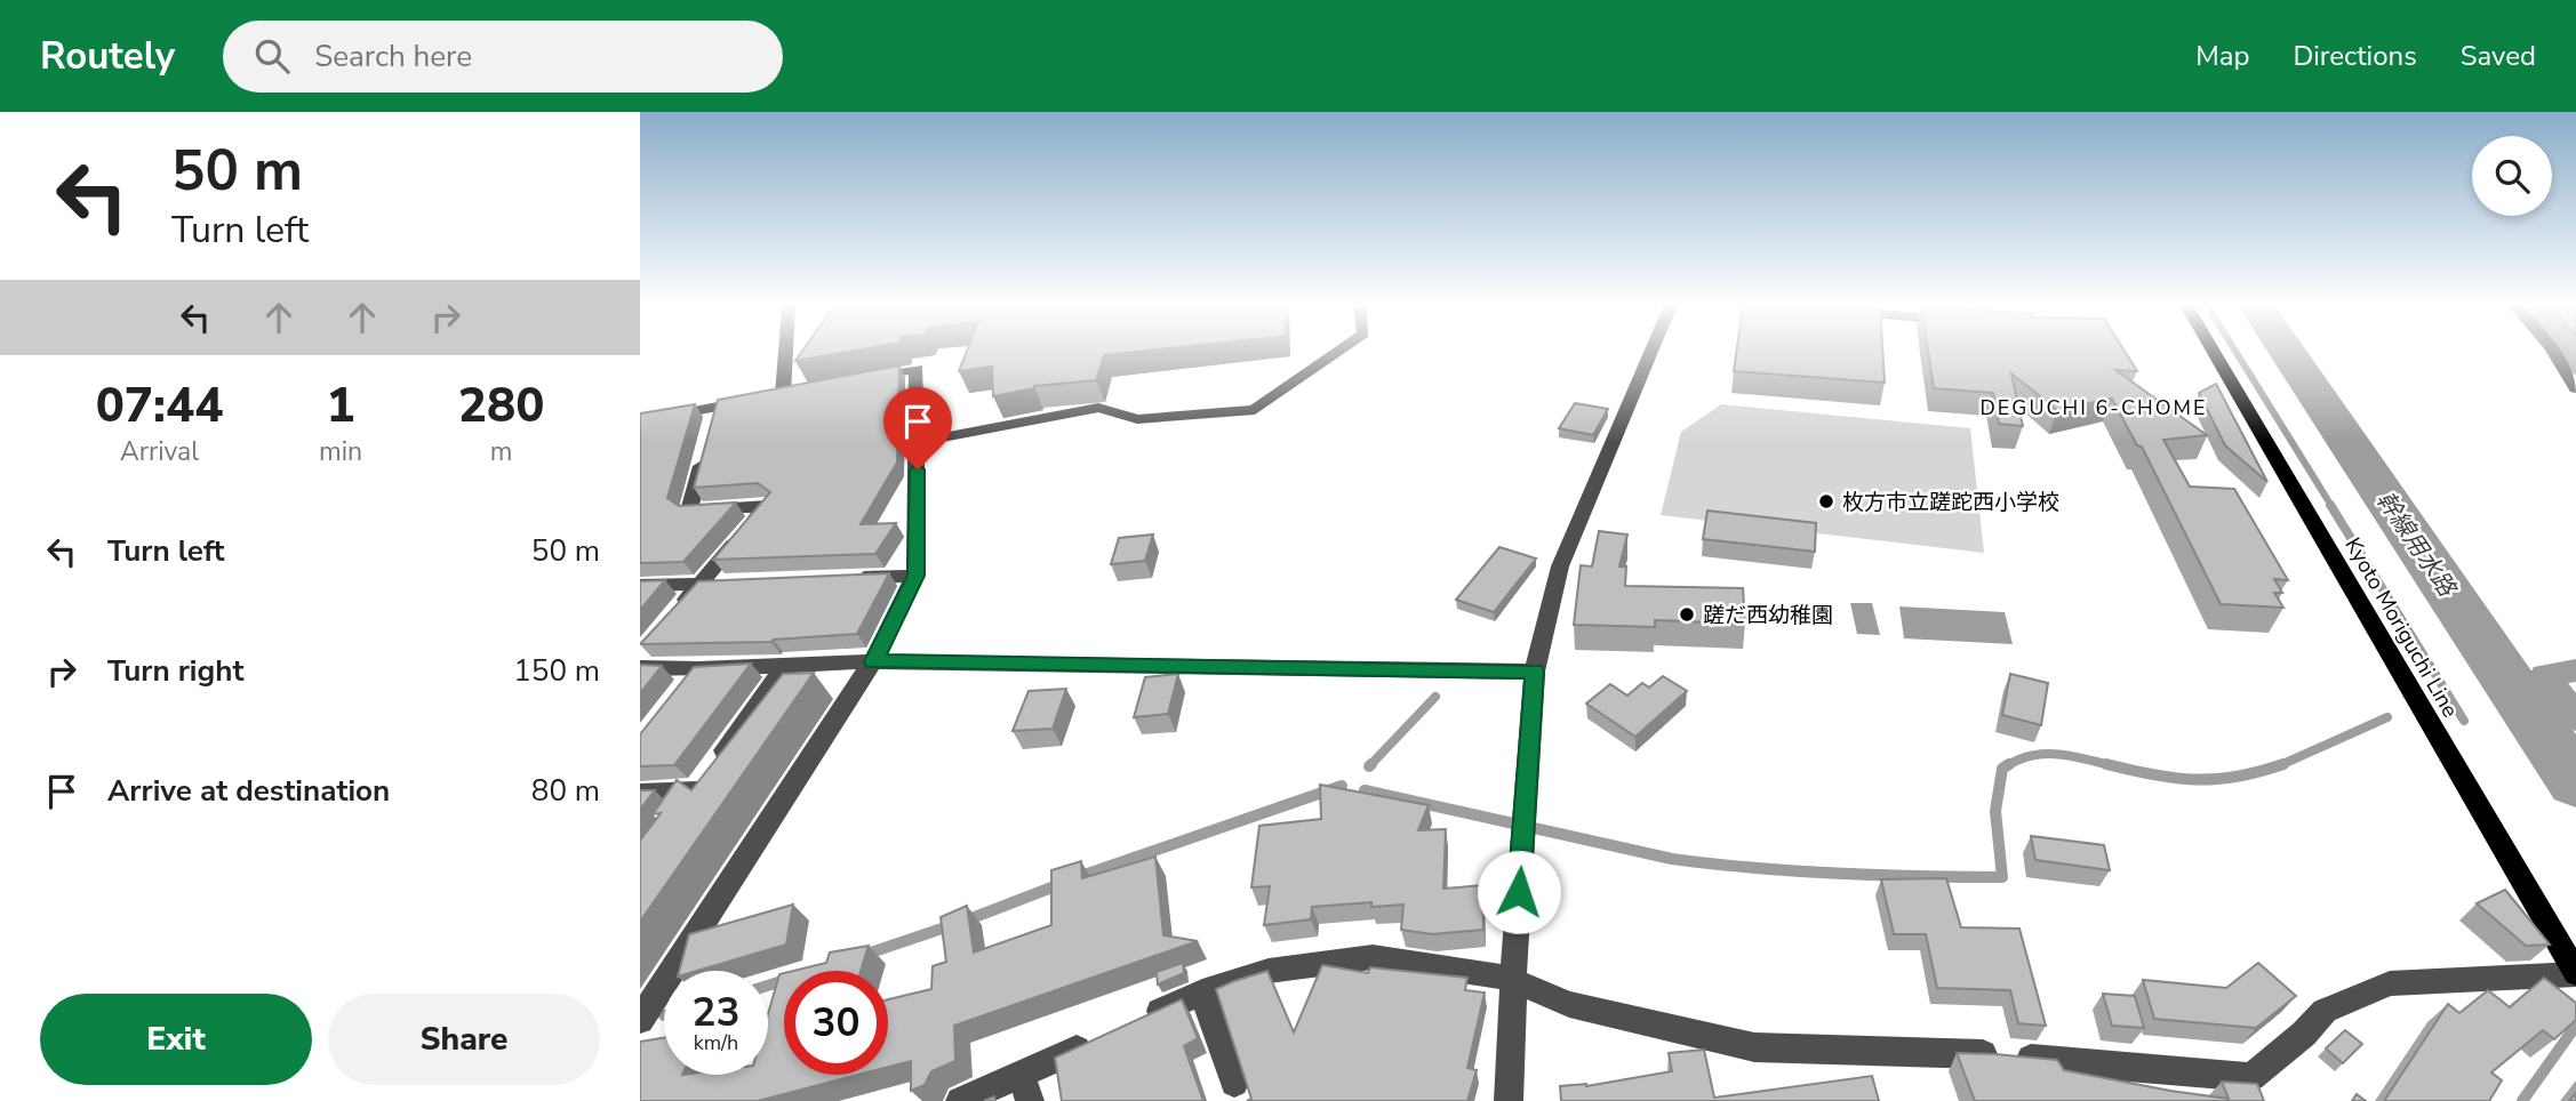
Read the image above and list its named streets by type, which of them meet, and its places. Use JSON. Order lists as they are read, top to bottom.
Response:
{
  "streets": {
    "main road": ["Kyoto Moriguchi Line"]
  },
  "districts": ["DEGUCHI 6-CHOME"],
  "water": ["幹線用水路"],
  "places": ["枚方市立蹉跎西小学校", "蹉だ西幼稚園"],
  "page": {
    "header": "Routely",
    "search": "Search here",
    "nav": ["Map", "Directions", "Saved"],
    "turn": ["50 m", "Turn left"],
    "eta": [
      "07:44",
      "Arrival",
      "1",
      "min",
      "280",
      "m"
    ],
    "list": [
      {
        "name": "Turn left",
        "value": "50 m"
      },
      {
        "name": "Turn right",
        "value": "150 m"
      },
      {
        "name": "Arrive at destination",
        "value": "80 m"
      }
    ],
    "speed": "23 km/h",
    "limit": "30",
    "buttons": ["Exit", "Share"]
  }
}
